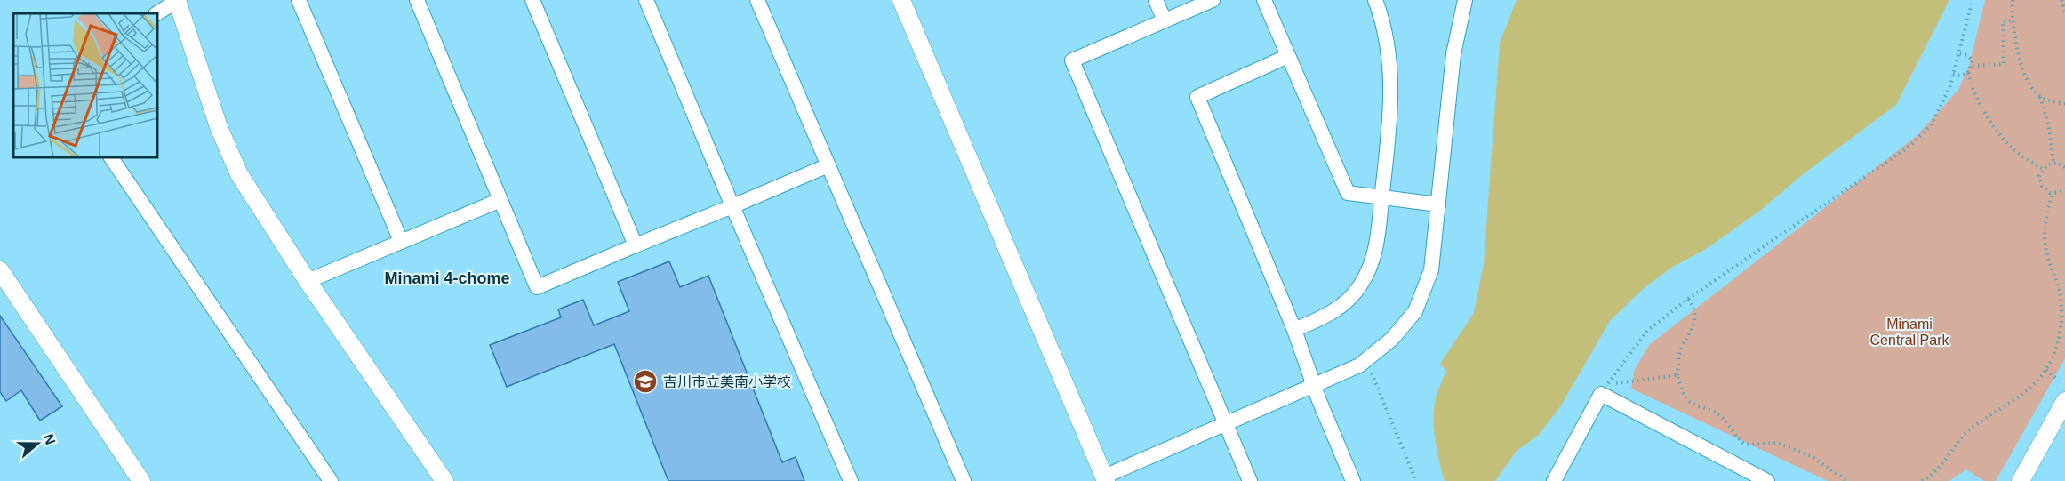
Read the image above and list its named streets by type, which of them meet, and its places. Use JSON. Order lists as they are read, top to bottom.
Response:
{
  "districts": ["Minami 4-chome"],
  "parks": ["Minami Central Park"],
  "places": {
    "school or university": ["吉川市立美南小学校"]
  },
  "north": "right"
}
